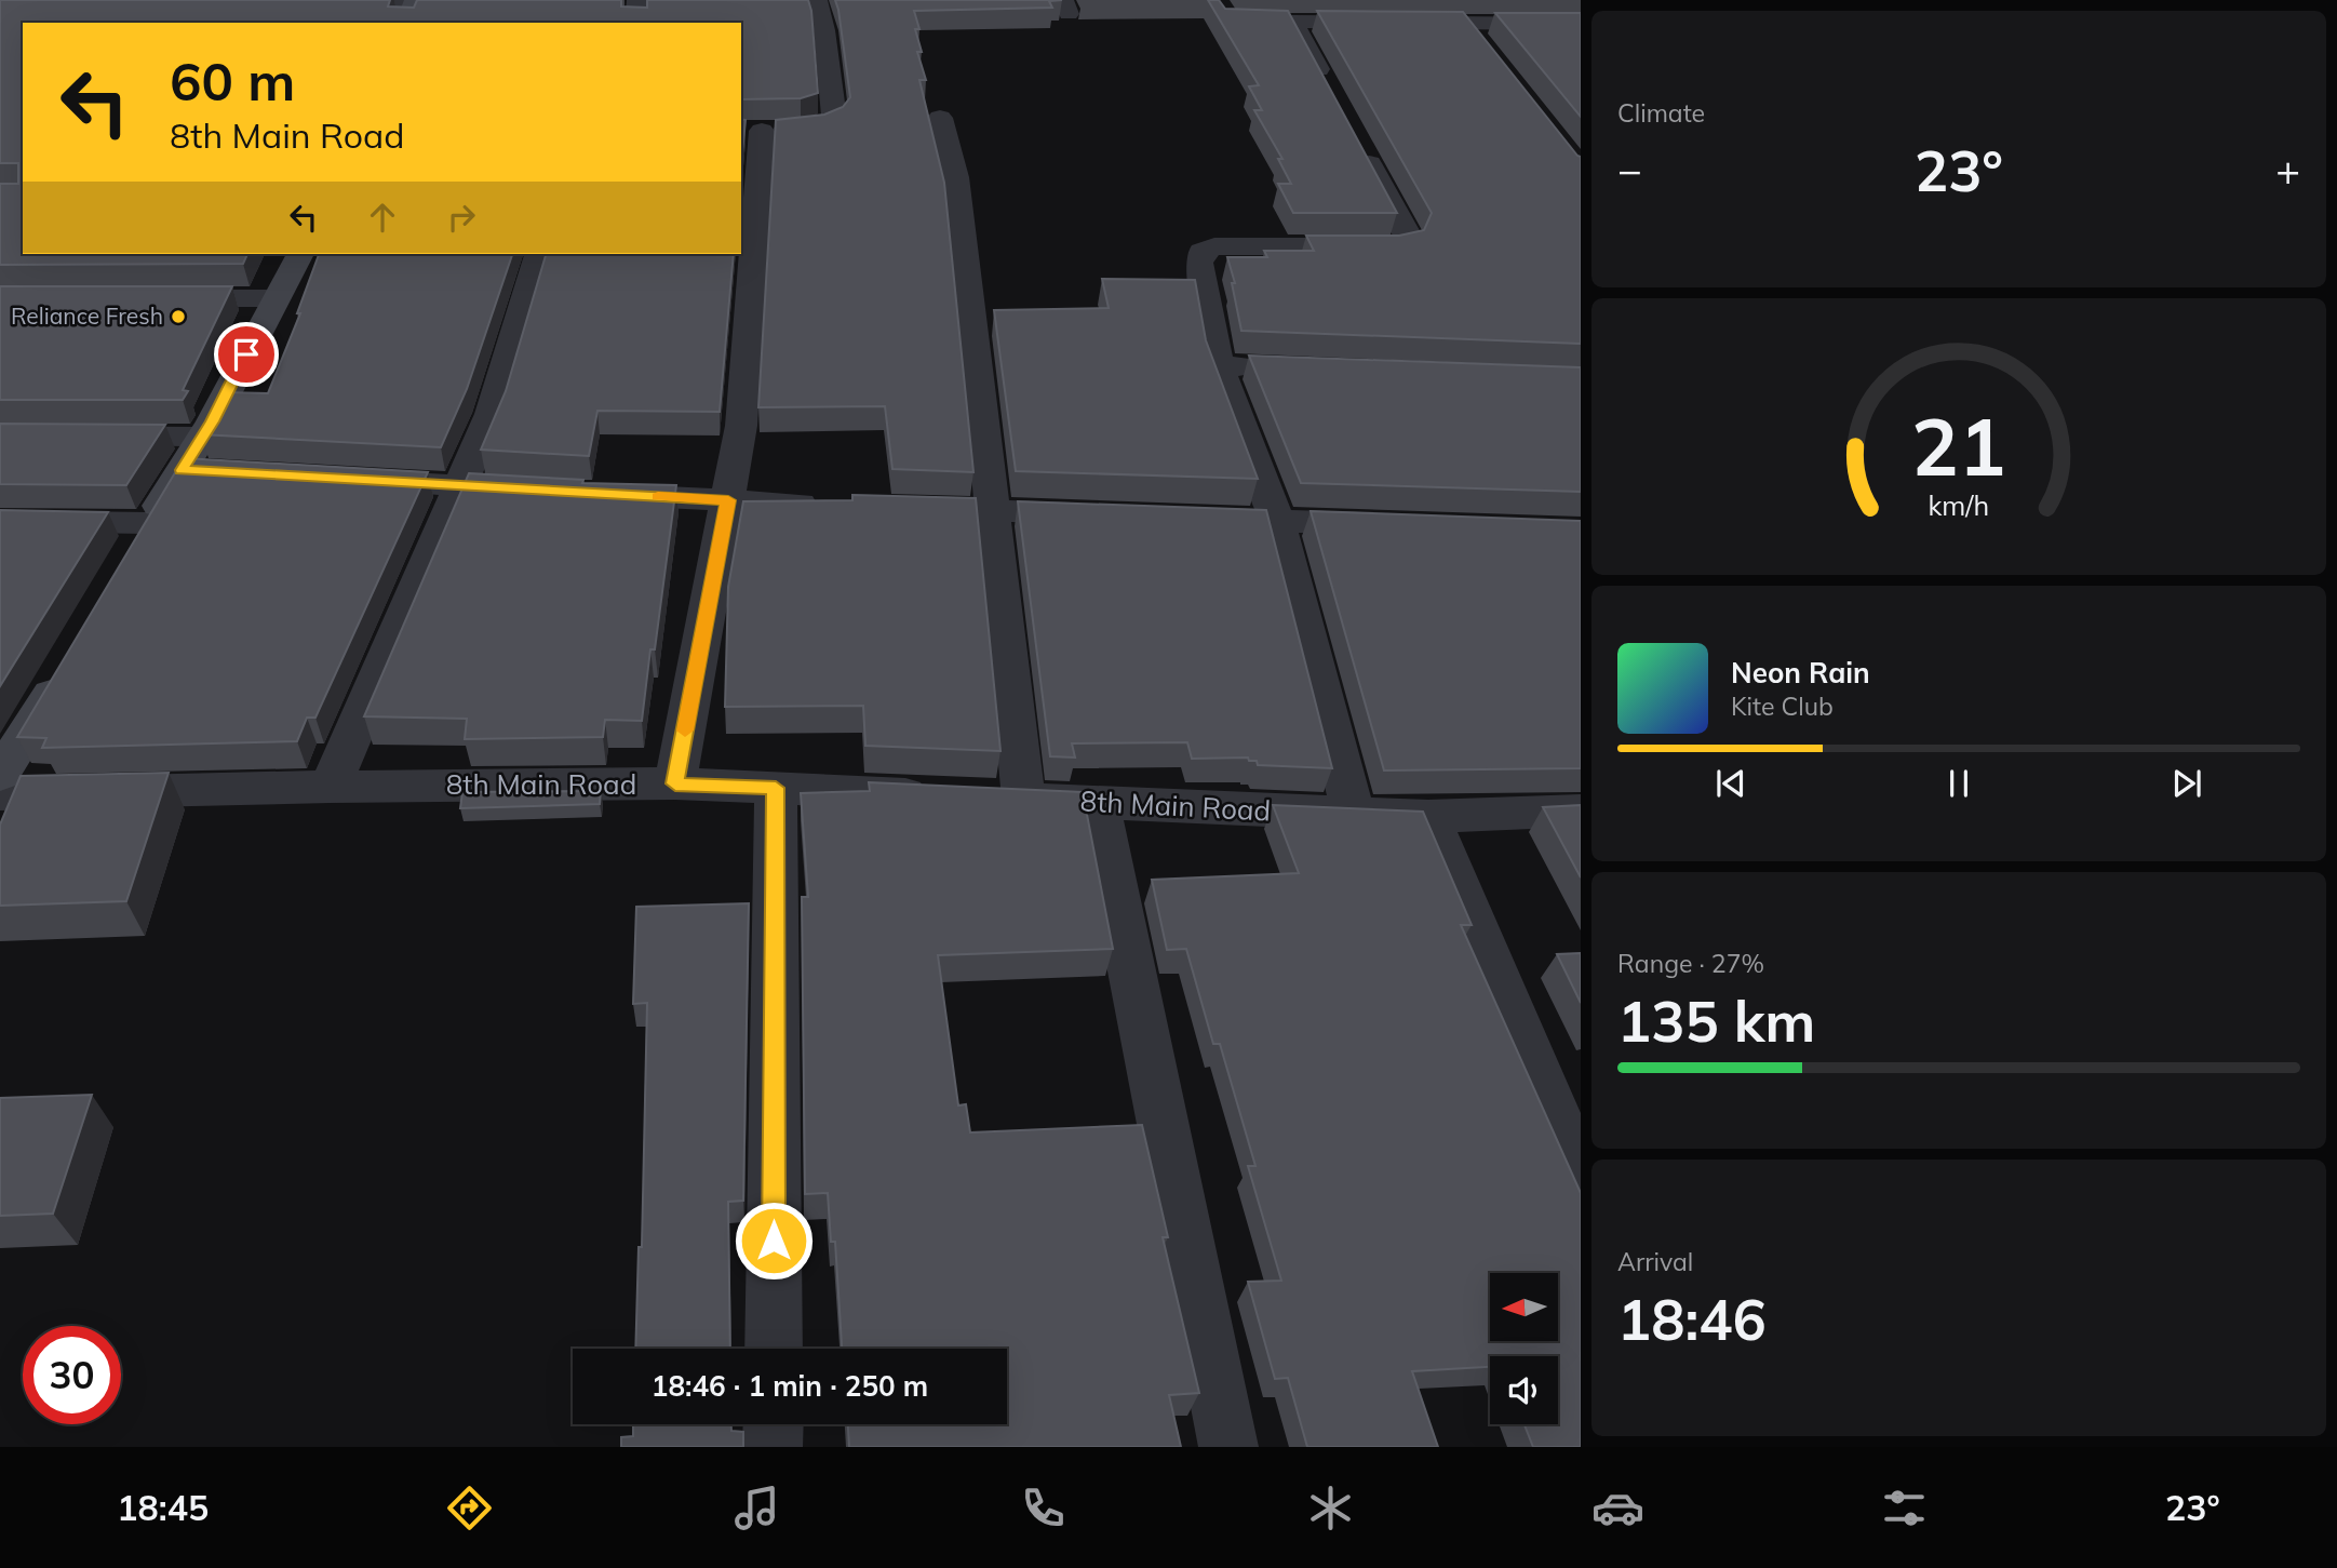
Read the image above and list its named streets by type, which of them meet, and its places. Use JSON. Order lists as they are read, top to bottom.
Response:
{
  "streets": {
    "street": ["8th Main Road"]
  },
  "places": ["Reliance Fresh"],
  "north": "left",
  "page": {
    "tile": [
      "Climate",
      ["Range · 27%", "135 km"],
      ["Arrival", "18:46"]
    ],
    "turn": ["60 m", "8th Main Road"],
    "heat": ["−", "23°", "+"],
    "song": ["Neon Rain", "Kite Club"],
    "limit": "30",
    "trip": "18:46 · 1 min · 250 m",
    "tabs": ["18:45", "23°"],
    "gauge": ["21", "km/h"]
  }
}
